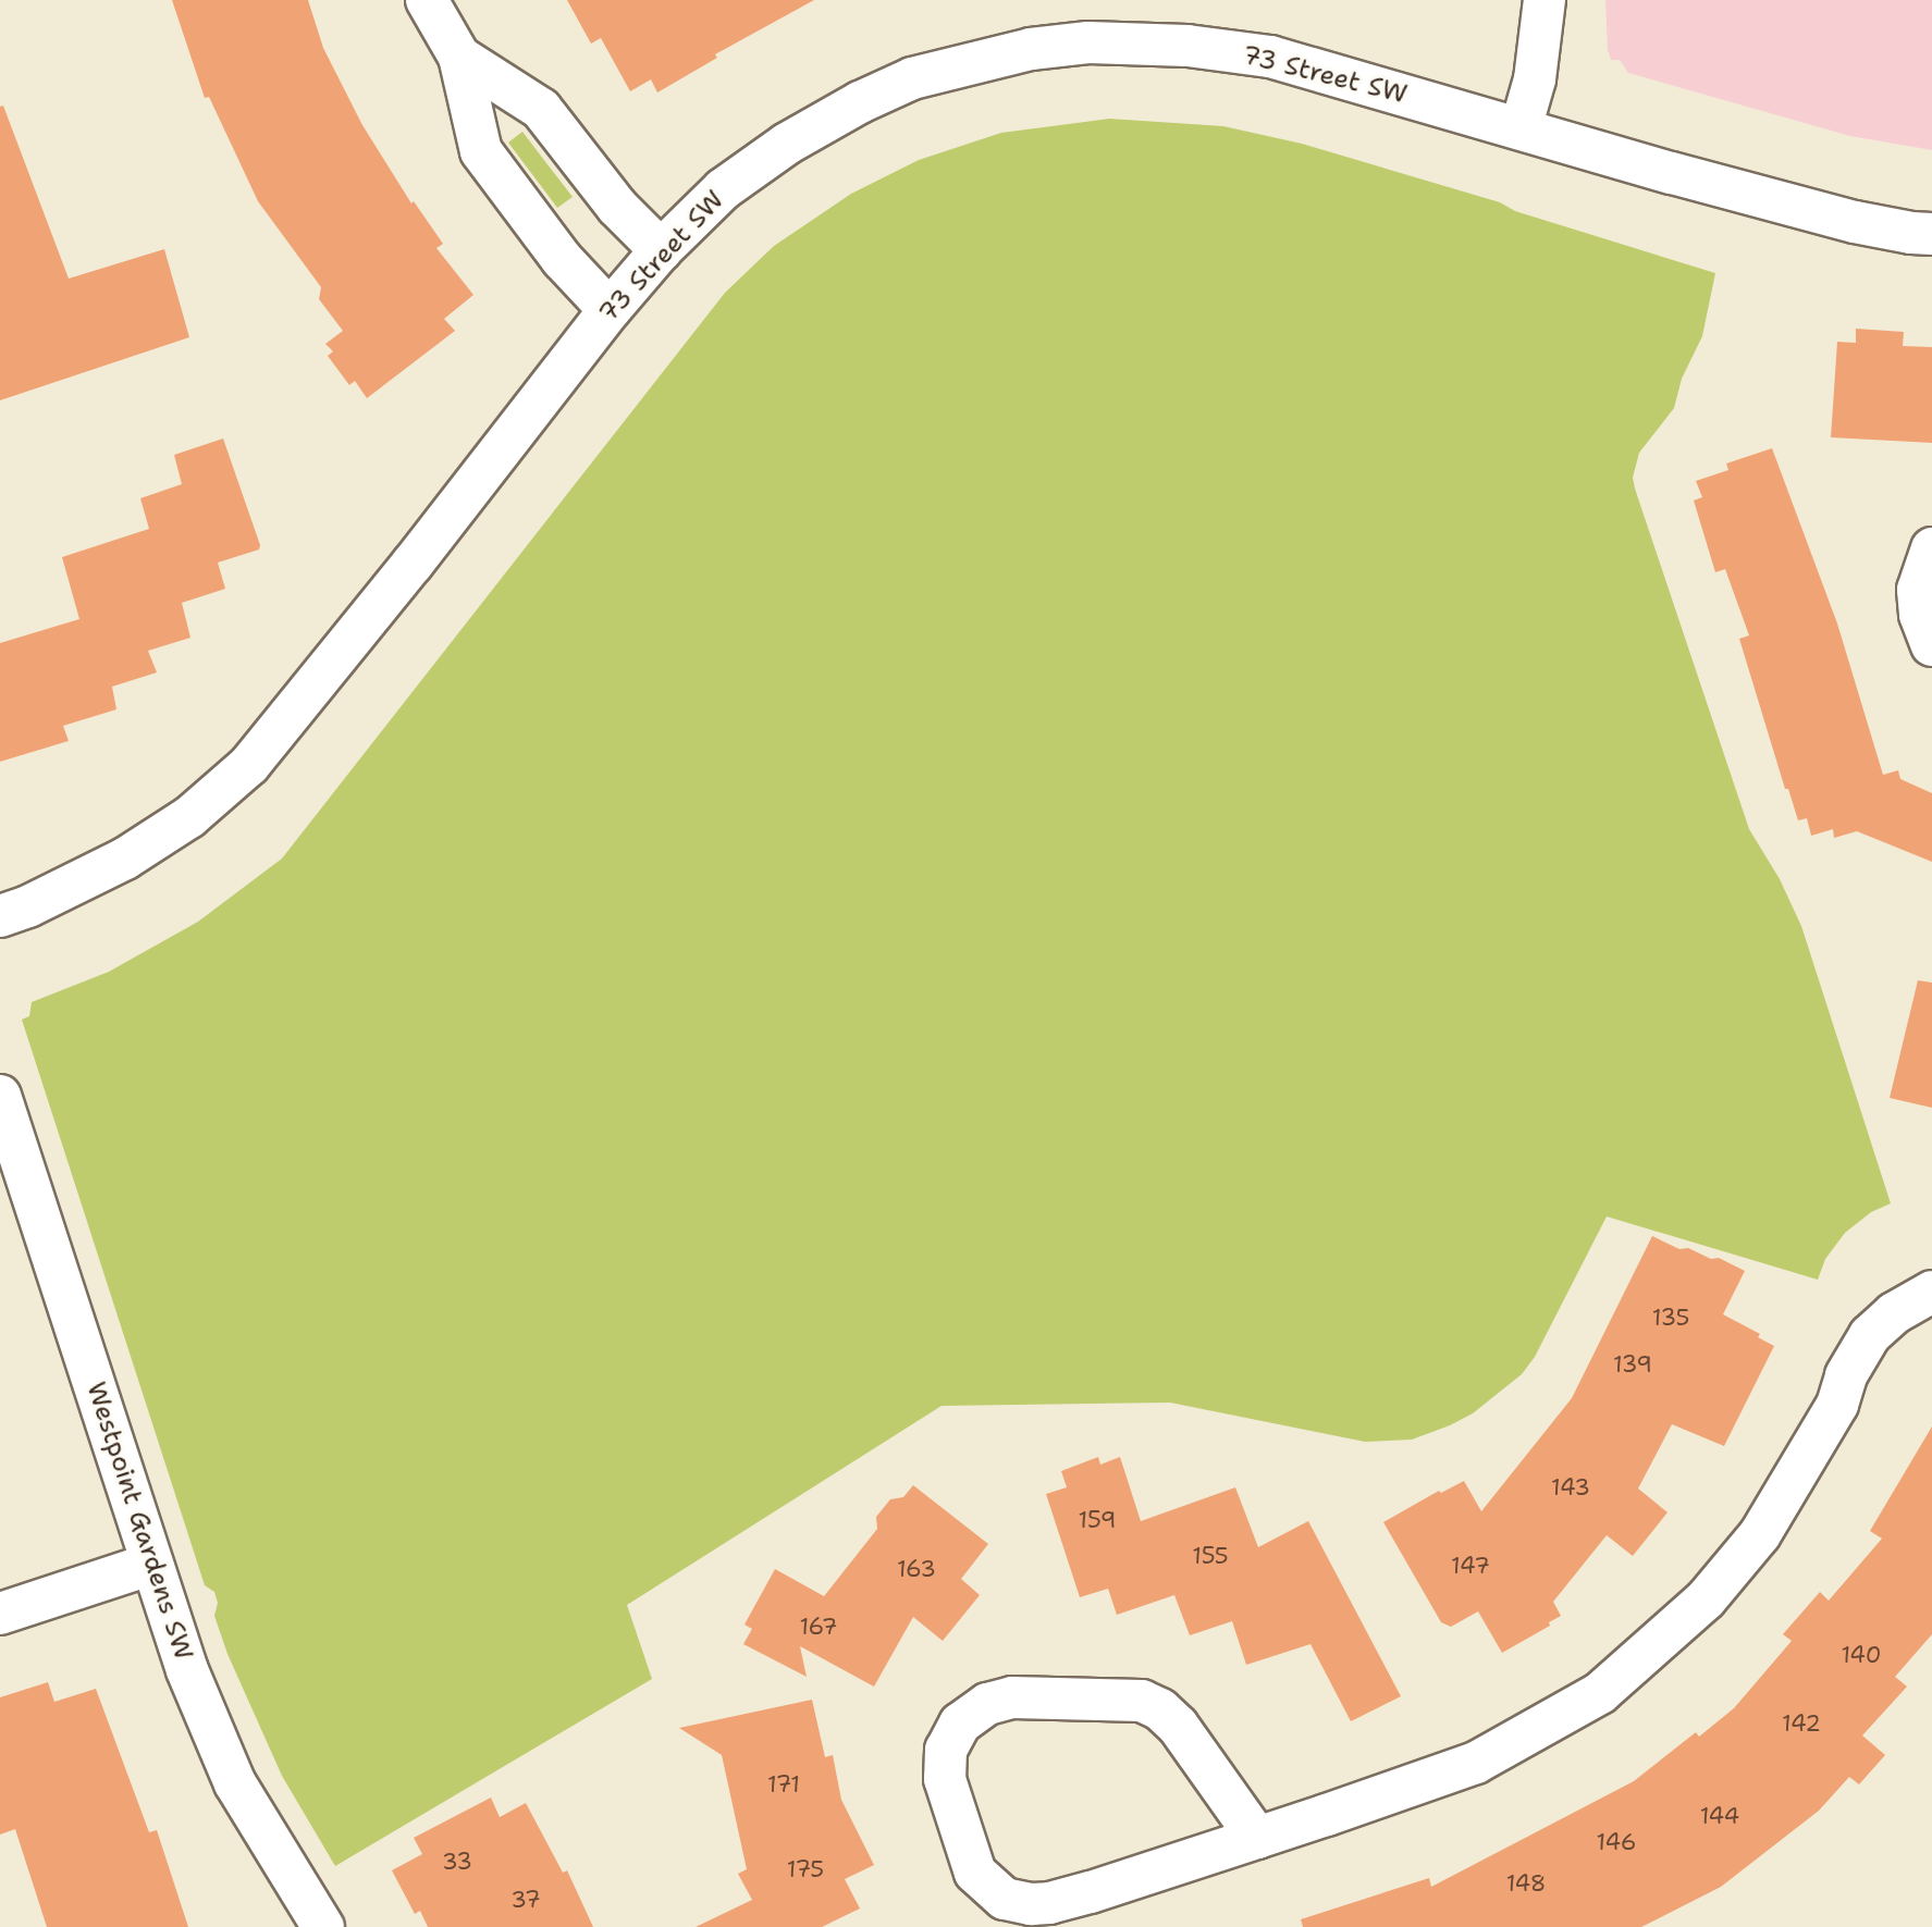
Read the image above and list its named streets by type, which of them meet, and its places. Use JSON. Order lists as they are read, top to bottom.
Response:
{
  "streets": {
    "street": ["73 Street SW", "Westpoint Gardens SW"]
  },
  "house_numbers": [
    "135",
    "139",
    "143",
    "159",
    "155",
    "147",
    "163",
    "167",
    "140",
    "142",
    "171",
    "144",
    "146",
    "33",
    "175",
    "148",
    "37"
  ]
}
